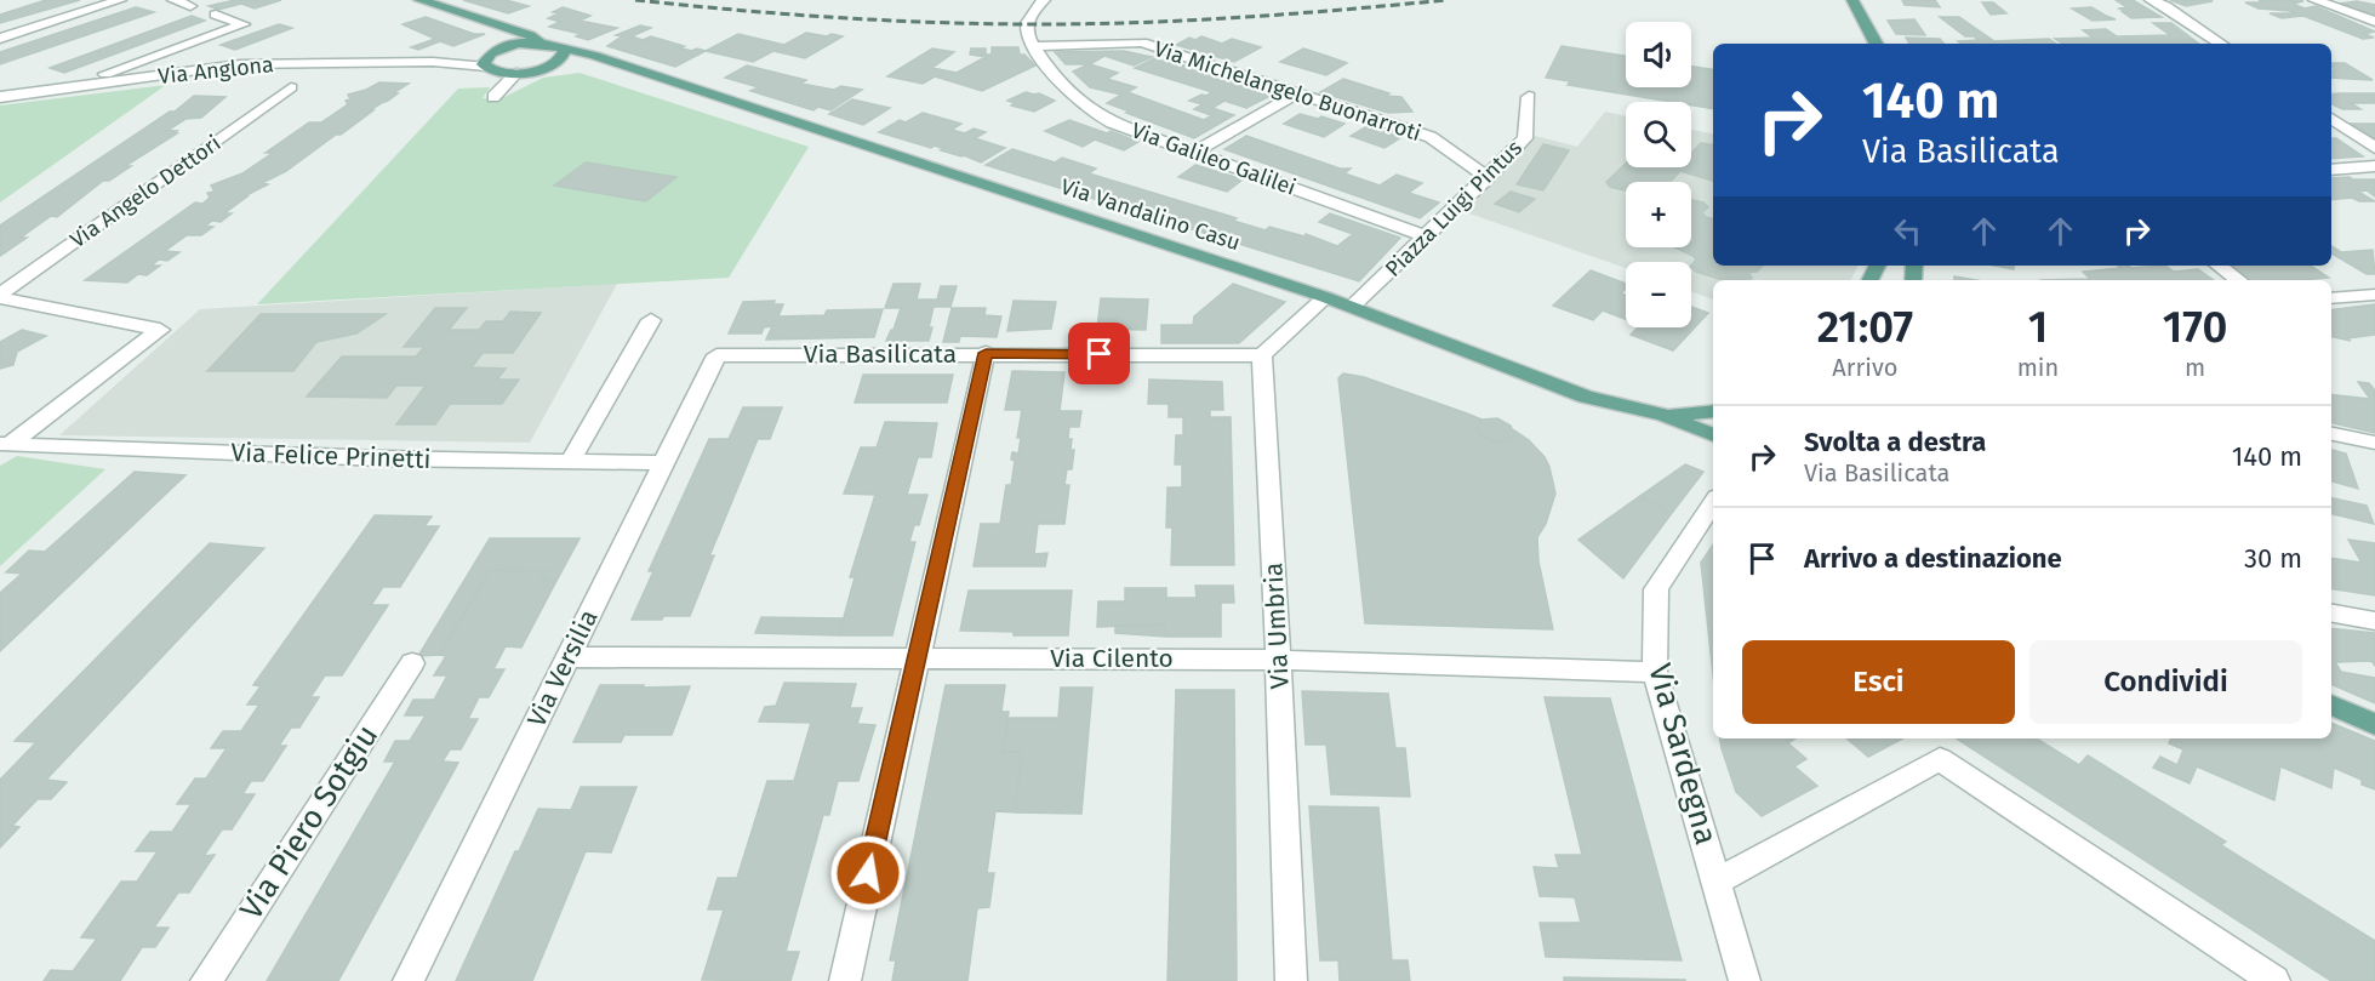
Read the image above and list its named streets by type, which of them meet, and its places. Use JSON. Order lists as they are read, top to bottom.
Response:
{
  "streets": {
    "main road": ["Via Vandalino Casu"],
    "street": [
      "Via Anglona",
      "Via Michelangelo Buonarroti",
      "Via Galileo Galilei",
      "Via Angelo Dettori",
      "Piazza Luigi Pintus",
      "Via Basilicata",
      "Via Felice Prinetti",
      "Via Umbria",
      "Via Cilento",
      "Via Versilia",
      "Via Sardegna",
      "Via Piero Sotgiu"
    ]
  },
  "crossings": [
    ["Via Michelangelo Buonarroti", "Via Galileo Galilei"],
    ["Via Michelangelo Buonarroti", "Piazza Luigi Pintus"],
    ["Via Galileo Galilei", "Piazza Luigi Pintus"],
    ["Via Angelo Dettori", "Via Felice Prinetti"],
    ["Piazza Luigi Pintus", "Via Vandalino Casu"],
    ["Via Basilicata", "Via Umbria"],
    ["Via Basilicata", "Via Versilia"],
    ["Via Felice Prinetti", "Via Versilia"],
    ["Via Umbria", "Via Cilento"],
    ["Via Cilento", "Via Versilia"],
    ["Via Cilento", "Via Sardegna"]
  ],
  "page": {
    "map_buttons": ["+", "−"],
    "turn": ["140 m", "Via Basilicata"],
    "eta": [
      "21:07",
      "Arrivo",
      "1",
      "min",
      "170",
      "m"
    ],
    "list": [
      {
        "name": "Svolta a destra",
        "note": "Via Basilicata",
        "value": "140 m"
      },
      {
        "name": "Arrivo a destinazione",
        "value": "30 m"
      }
    ],
    "buttons": ["Esci", "Condividi"]
  }
}
